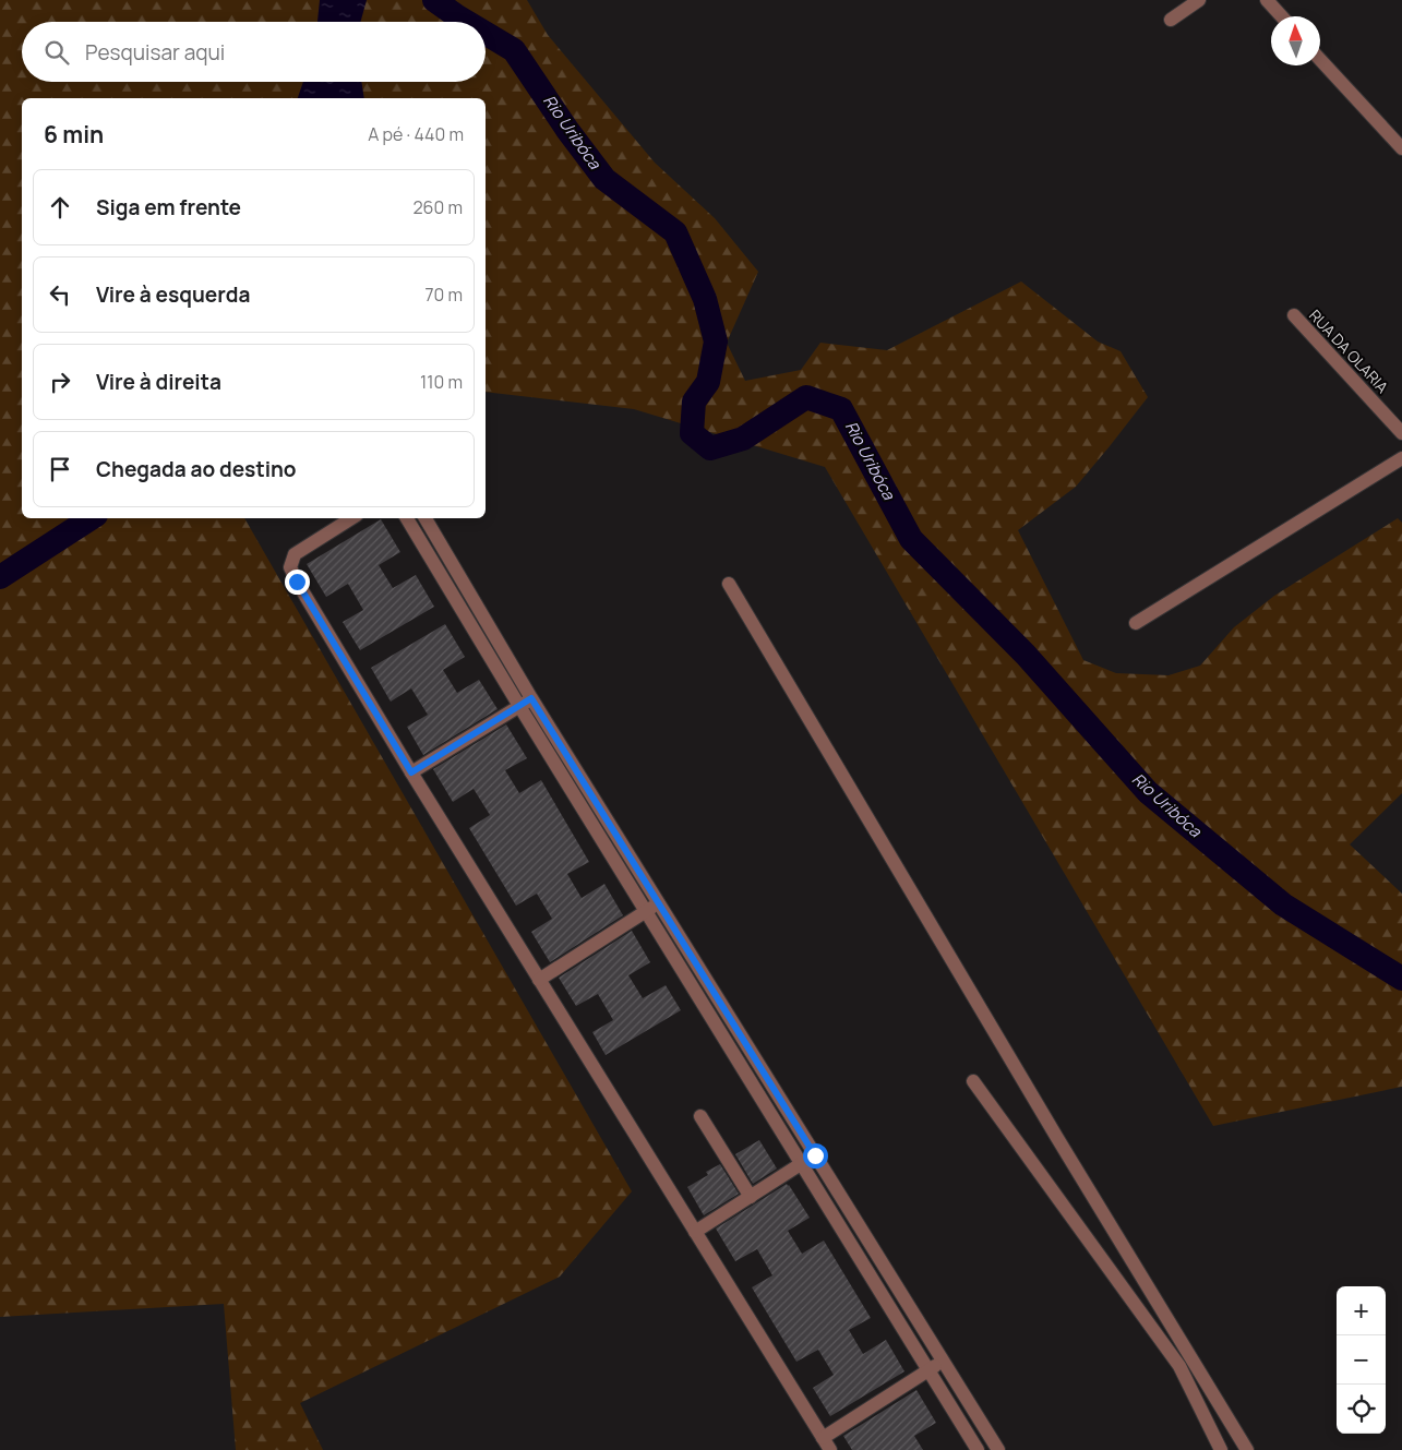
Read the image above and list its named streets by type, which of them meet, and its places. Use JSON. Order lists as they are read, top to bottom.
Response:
{
  "streets": {
    "street": ["RUA DA OLARIA"]
  },
  "water": ["Rio Uribóca"],
  "north": "top",
  "page": {
    "search": "Pesquisar aqui",
    "heading": ["6 min", "A pé · 440 m"],
    "list": [
      ["Siga em frente", "260 m"],
      ["Vire à esquerda", "70 m"],
      ["Vire à direita", "110 m"],
      "Chegada ao destino"
    ],
    "map_buttons": ["+", "−"]
  }
}
